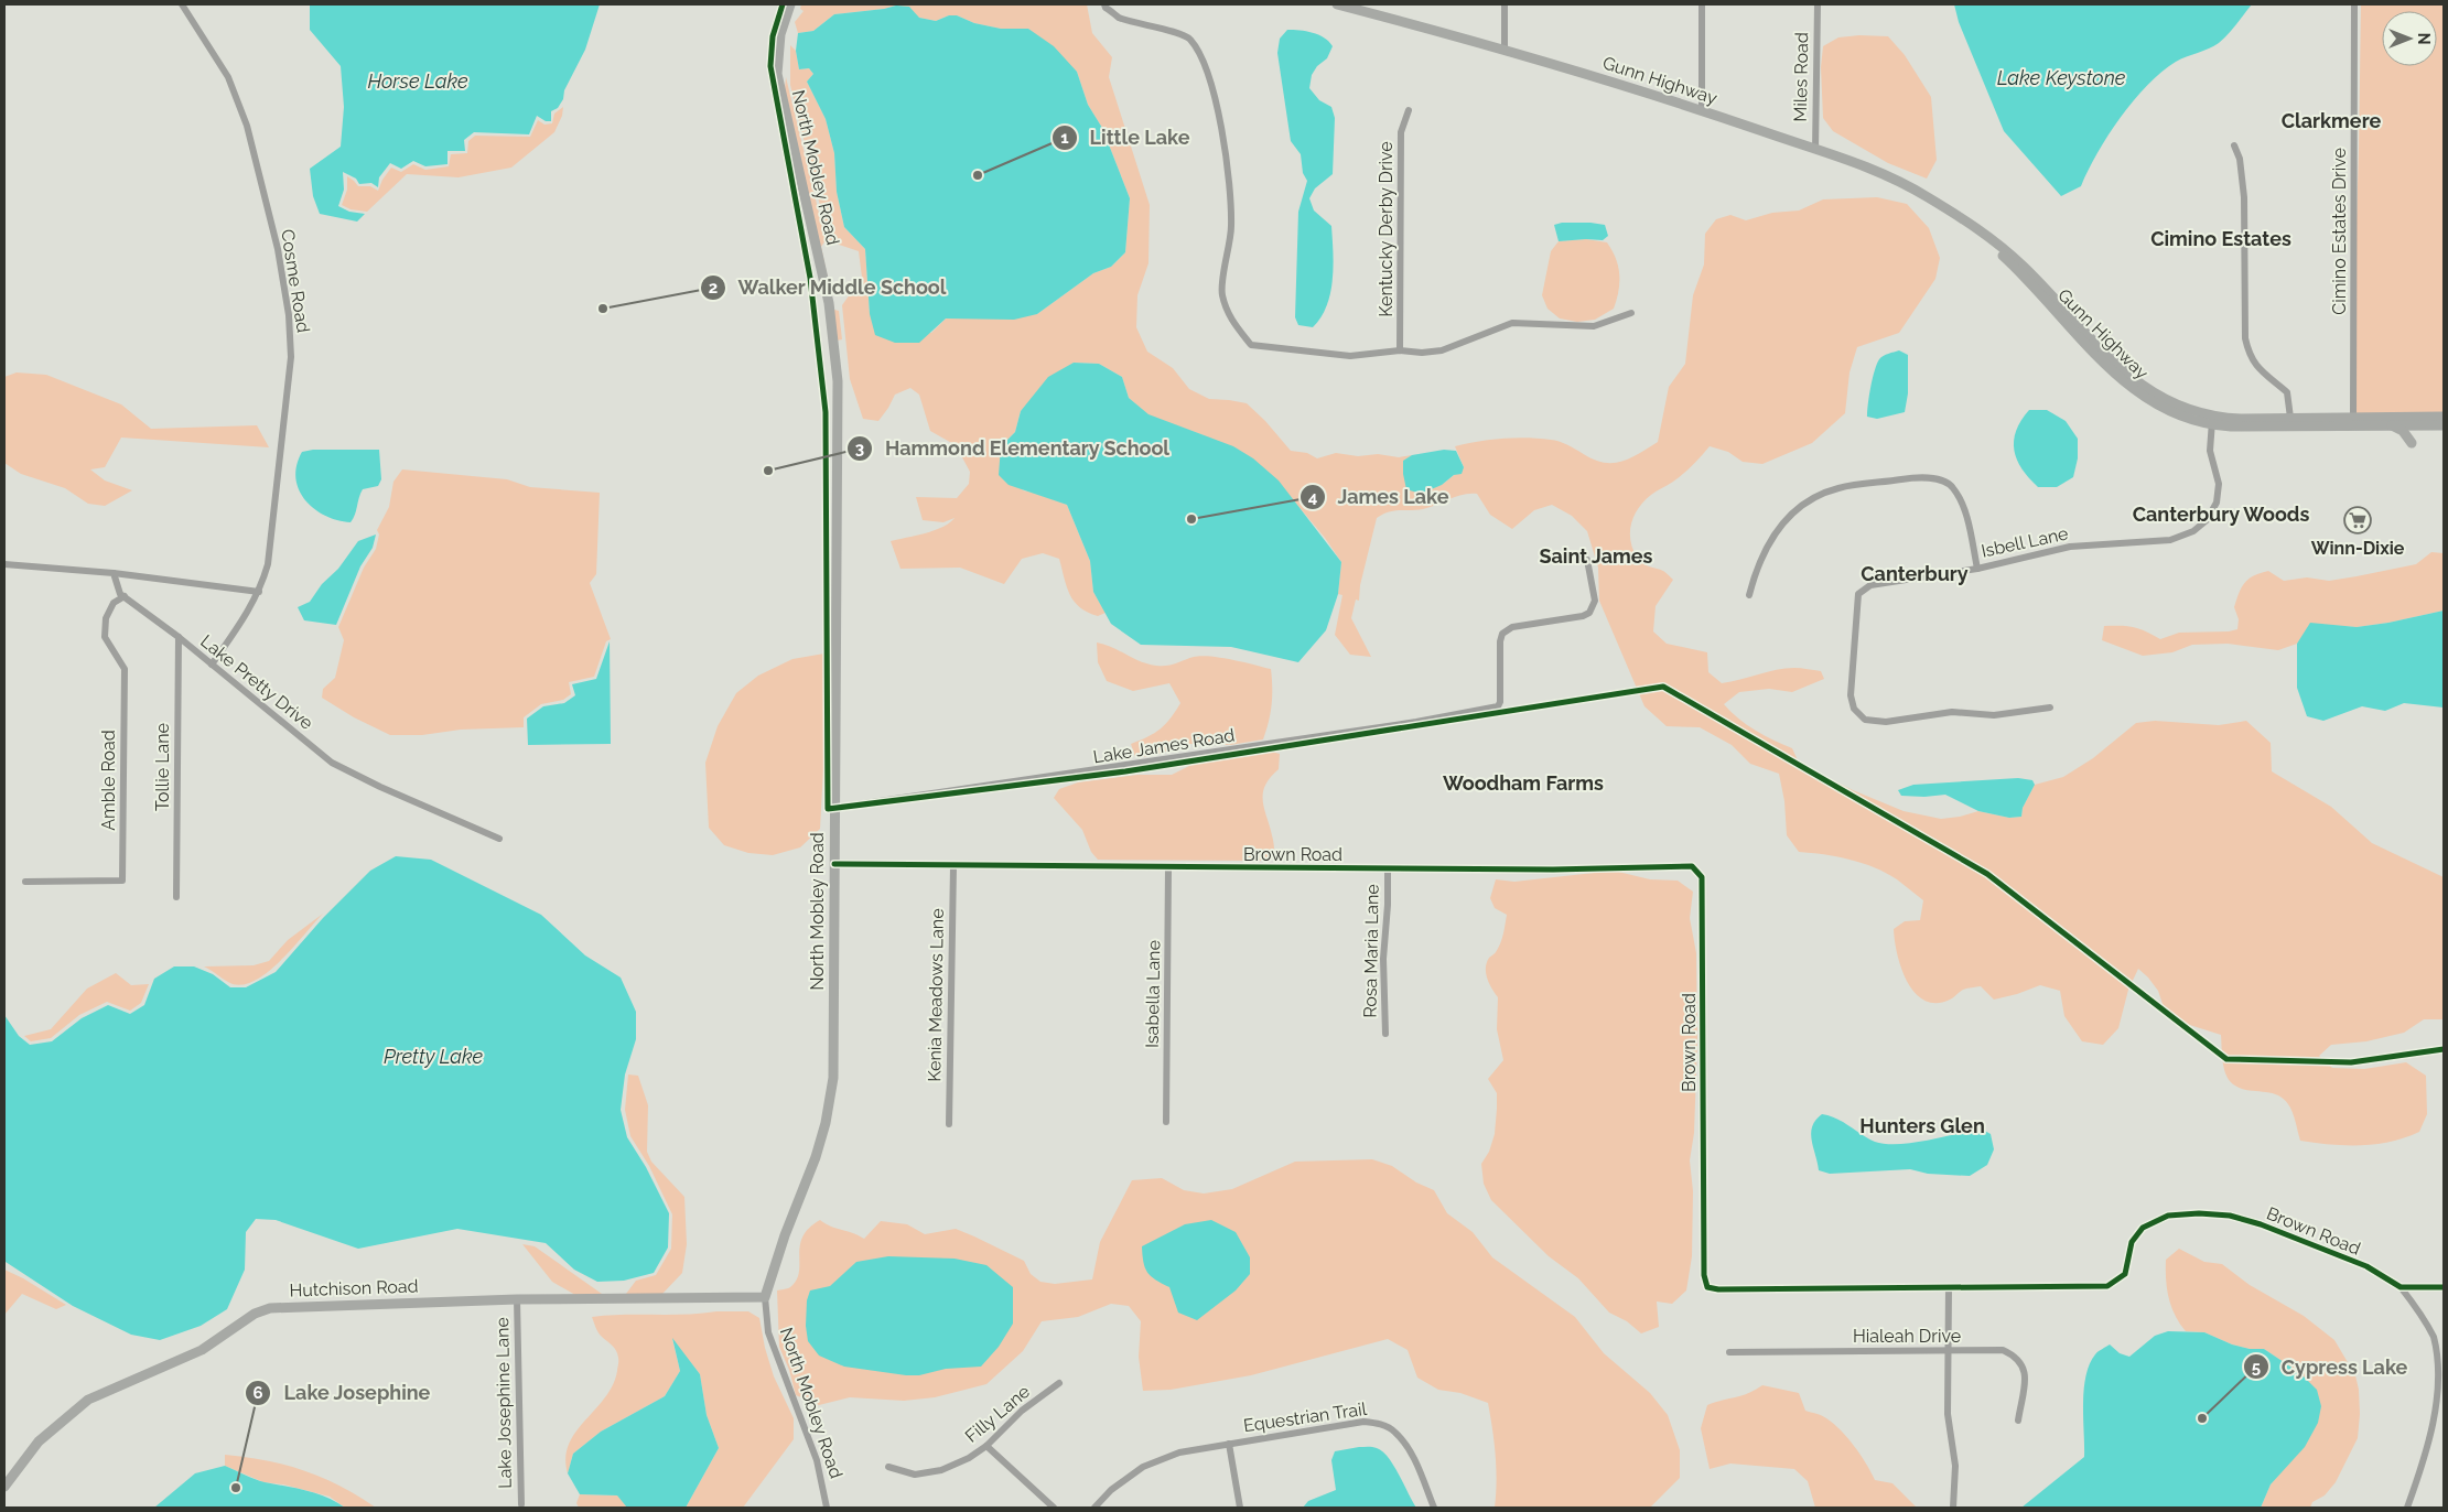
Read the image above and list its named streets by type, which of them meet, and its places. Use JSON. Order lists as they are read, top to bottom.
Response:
{
  "streets": {
    "street": [
      "Miles Road",
      "Gunn Highway",
      "North Mobley Road",
      "Kentucky Derby Drive",
      "Cimino Estates Drive",
      "Cosme Road",
      "Isbell Lane",
      "Lake Pretty Drive",
      "Lake James Road",
      "Tollie Lane",
      "Amble Road",
      "Brown Road",
      "Rosa Maria Lane",
      "Isabella Lane",
      "Kenia Meadows Lane",
      "Hutchison Road",
      "Hialeah Drive",
      "Lake Josephine Lane",
      "Filly Lane",
      "Equestrian Trail"
    ]
  },
  "crossings": [
    ["Miles Road", "Gunn Highway"],
    ["Gunn Highway", "Cimino Estates Drive"],
    ["Gunn Highway", "Isbell Lane"],
    ["North Mobley Road", "Lake James Road"],
    ["North Mobley Road", "Brown Road"],
    ["North Mobley Road", "Hutchison Road"],
    ["Cosme Road", "Lake Pretty Drive"],
    ["Lake Pretty Drive", "Tollie Lane"],
    ["Lake Pretty Drive", "Amble Road"],
    ["Brown Road", "Rosa Maria Lane"],
    ["Brown Road", "Isabella Lane"],
    ["Brown Road", "Kenia Meadows Lane"],
    ["Hutchison Road", "Lake Josephine Lane"]
  ],
  "districts": [
    "Clarkmere",
    "Cimino Estates",
    "Canterbury Woods",
    "Saint James",
    "Canterbury",
    "Woodham Farms",
    "Hunters Glen"
  ],
  "water": ["Lake Keystone", "Horse Lake", "Pretty Lake"],
  "places": {
    "other": [
      "Little Lake",
      "Walker Middle School",
      "Hammond Elementary School",
      "James Lake",
      "Cypress Lake",
      "Lake Josephine"
    ],
    "supermarket": ["Winn-Dixie"]
  },
  "north": "right"
}
